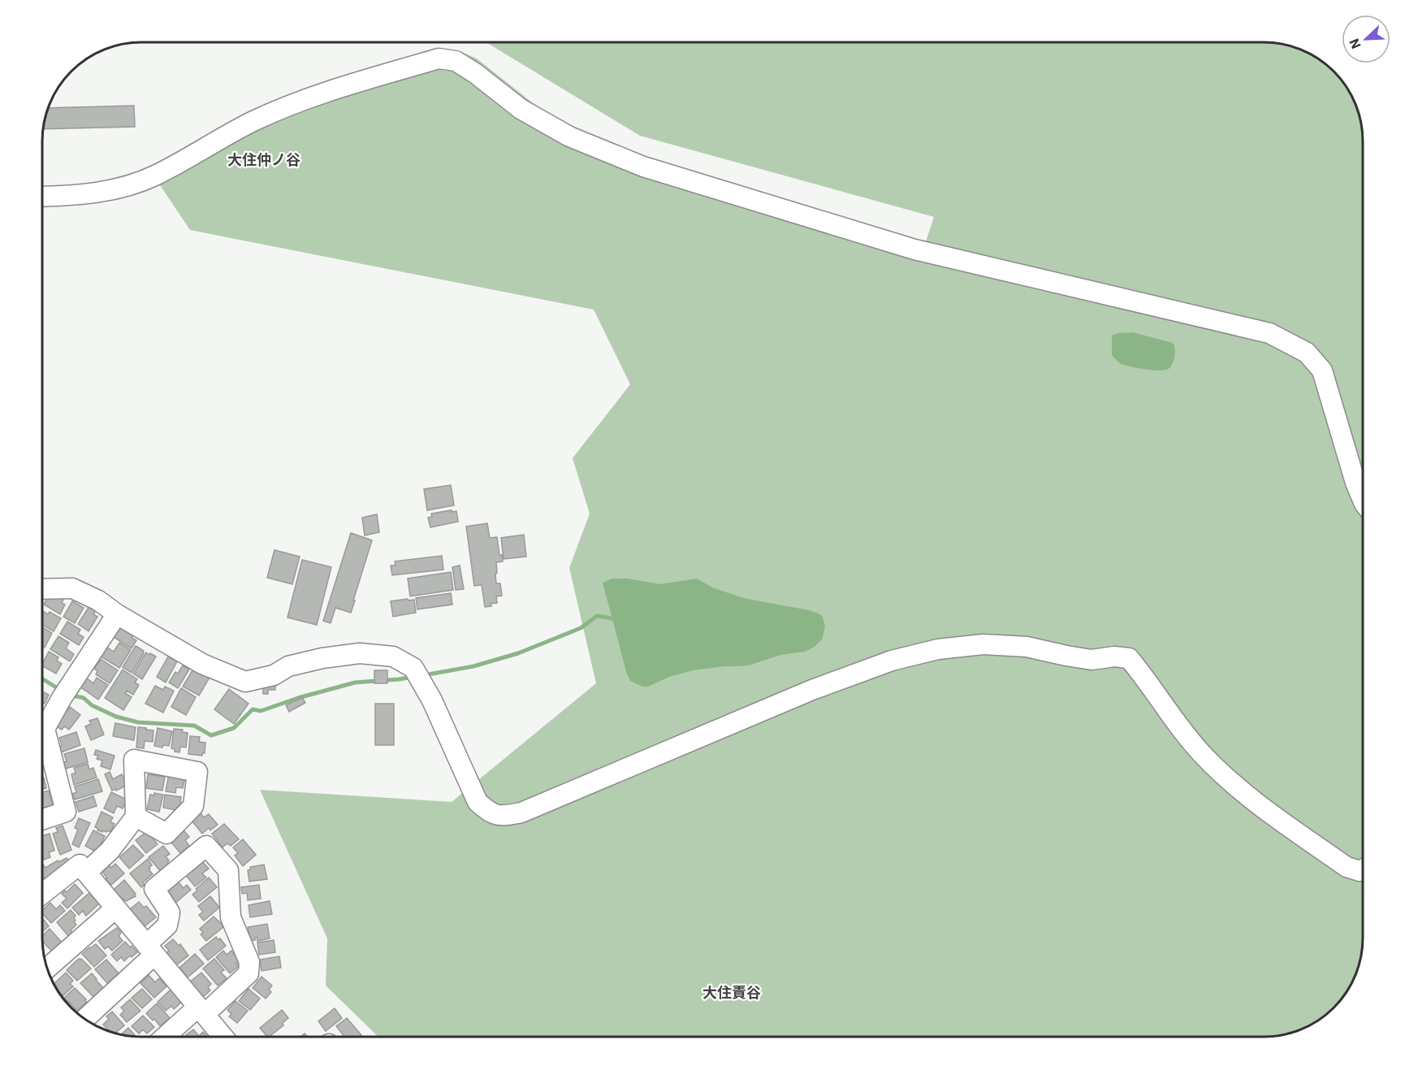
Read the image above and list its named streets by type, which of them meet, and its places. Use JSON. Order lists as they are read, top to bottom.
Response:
{
  "districts": ["大住仲ノ谷", "大住責谷"],
  "north": "bottom left"
}
